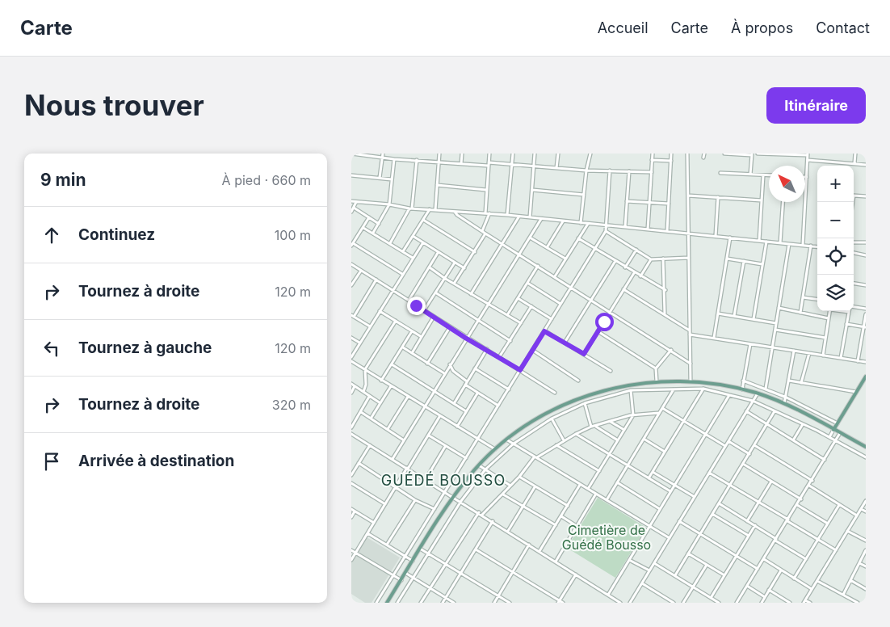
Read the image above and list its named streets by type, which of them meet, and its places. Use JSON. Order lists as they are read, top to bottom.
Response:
{
  "districts": ["GUÉDÉ BOUSSO"],
  "parks": ["Cimetière de Guédé Bousso"],
  "north": "top left",
  "page": {
    "header": "Carte",
    "nav": [
      "Accueil",
      "Carte",
      "À propos",
      "Contact"
    ],
    "buttons": "Itinéraire",
    "title": "Nous trouver",
    "heading": ["9 min", "À pied · 660 m"],
    "map_buttons": ["+", "−"],
    "list": [
      ["Continuez", "100 m"],
      ["Tournez à droite", "120 m"],
      ["Tournez à gauche", "120 m"],
      ["Tournez à droite", "320 m"],
      "Arrivée à destination"
    ]
  }
}
